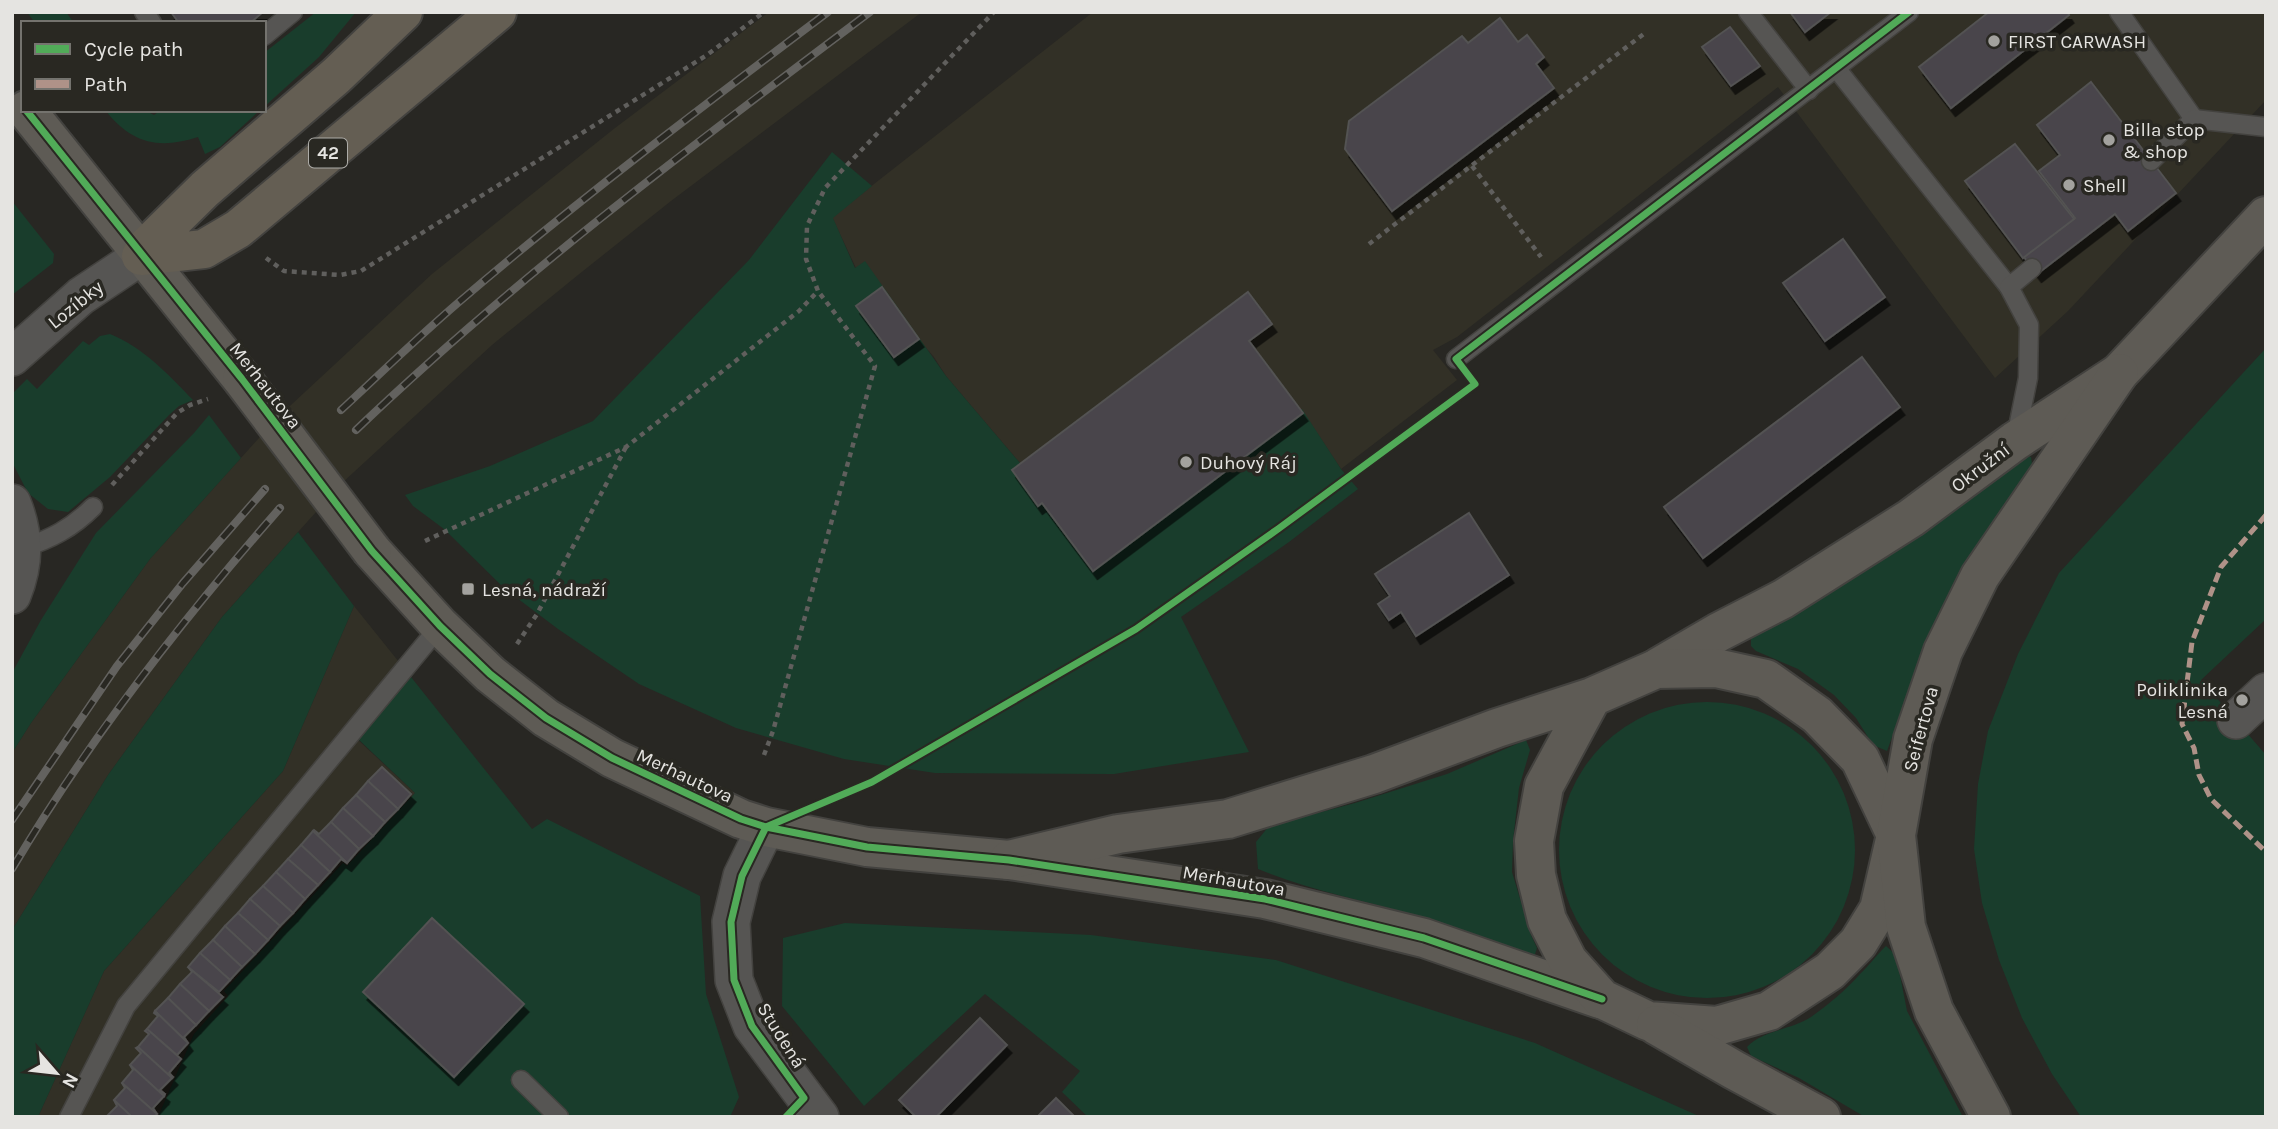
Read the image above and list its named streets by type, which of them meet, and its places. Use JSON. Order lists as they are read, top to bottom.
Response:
{
  "streets": {
    "highway": ["42"],
    "street": [
      "Lozíbky",
      "Merhautova",
      "Okružní",
      "Seifertova",
      "Studená"
    ]
  },
  "crossings": [
    ["42", "Lozíbky"],
    ["42", "Merhautova"],
    ["Lozíbky", "Merhautova"],
    ["Merhautova", "Okružní"],
    ["Merhautova", "Studená"],
    ["Okružní", "Seifertova"]
  ],
  "places": {
    "other": [
      "FIRST CARWASH",
      "Billa stop & shop",
      "Shell",
      "Duhový Ráj",
      "Poliklinika Lesná"
    ],
    "transit": ["Lesná, nádraží"]
  },
  "legend": ["Cycle path", "Path"],
  "north": "bottom right"
}
